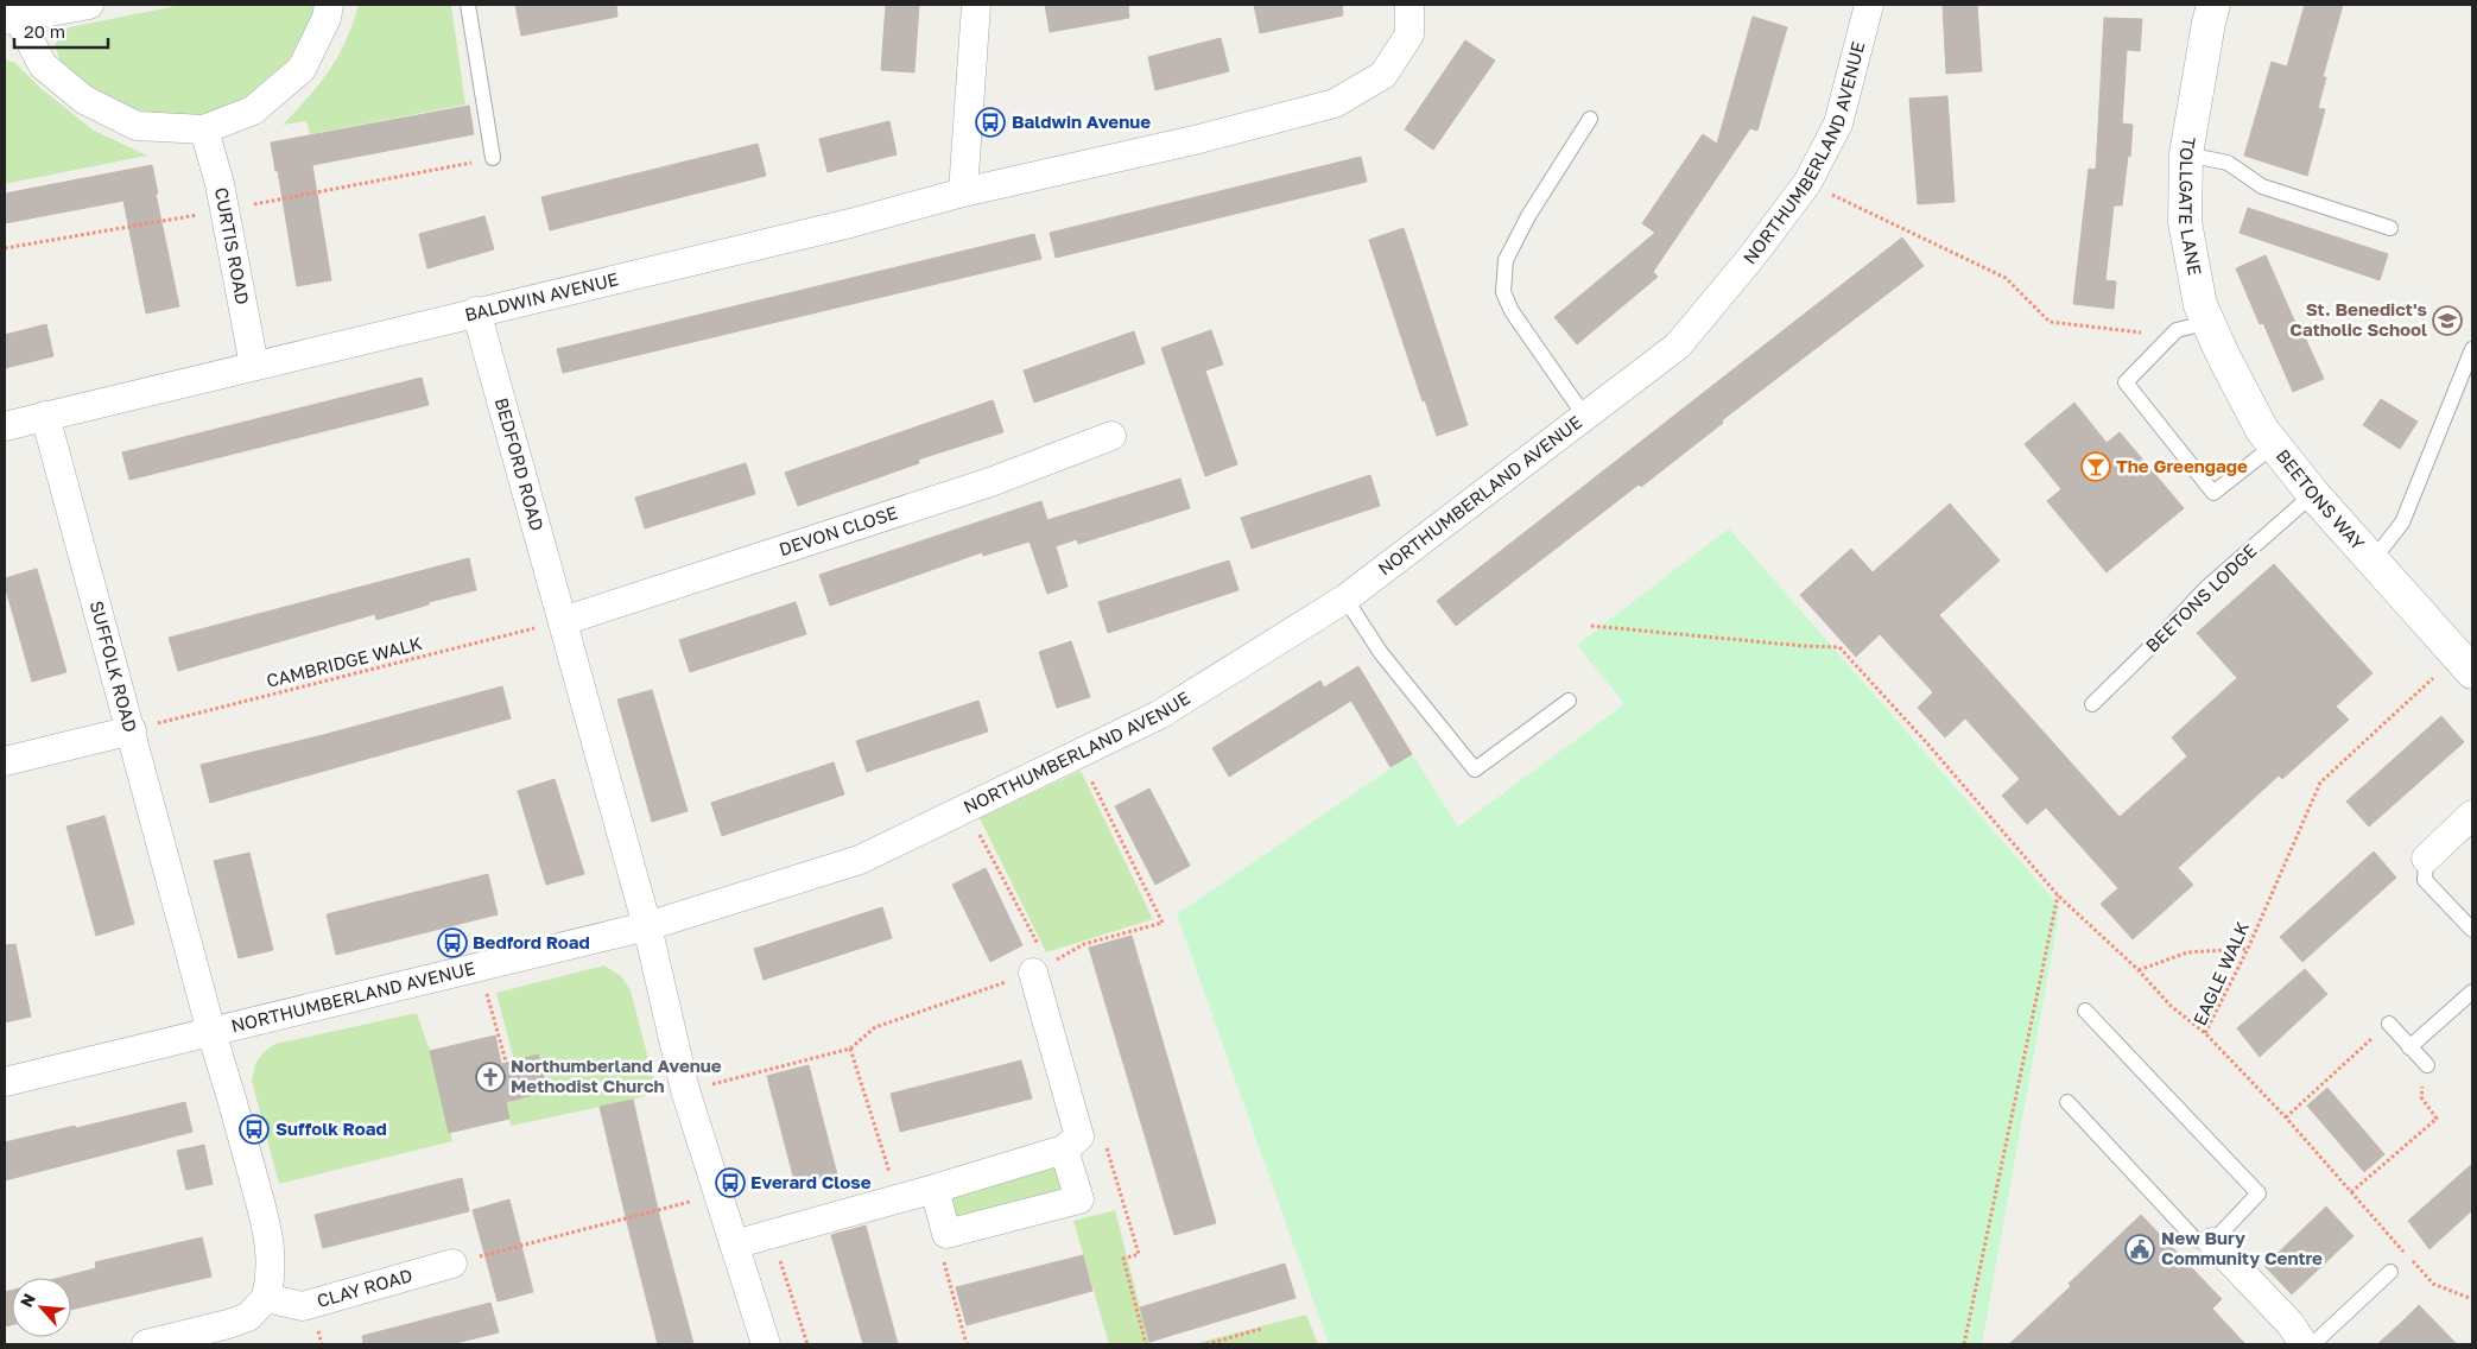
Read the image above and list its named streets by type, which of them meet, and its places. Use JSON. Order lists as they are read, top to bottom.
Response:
{
  "streets": {
    "street": [
      "NORTHUMBERLAND AVENUE",
      "TOLLGATE LANE",
      "CURTIS ROAD",
      "BALDWIN AVENUE",
      "BEDFORD ROAD",
      "BEETONS WAY",
      "DEVON CLOSE",
      "SUFFOLK ROAD",
      "CLAY ROAD"
    ],
    "lane": ["BEETONS LODGE"],
    "path": ["CAMBRIDGE WALK", "EAGLE WALK"]
  },
  "crossings": [
    ["NORTHUMBERLAND AVENUE", "BEDFORD ROAD"],
    ["NORTHUMBERLAND AVENUE", "SUFFOLK ROAD"],
    ["TOLLGATE LANE", "BEETONS WAY"],
    ["CURTIS ROAD", "BALDWIN AVENUE"],
    ["BALDWIN AVENUE", "BEDFORD ROAD"],
    ["BALDWIN AVENUE", "SUFFOLK ROAD"],
    ["BEDFORD ROAD", "DEVON CLOSE"],
    ["BEDFORD ROAD", "CAMBRIDGE WALK"],
    ["BEETONS WAY", "BEETONS LODGE"],
    ["DEVON CLOSE", "CAMBRIDGE WALK"],
    ["CAMBRIDGE WALK", "SUFFOLK ROAD"],
    ["SUFFOLK ROAD", "CLAY ROAD"]
  ],
  "places": {
    "bus stop": [
      "Baldwin Avenue",
      "Bedford Road",
      "Suffolk Road",
      "Everard Close"
    ],
    "school or university": ["St. Benedict's Catholic School"],
    "bar": ["The Greengage"],
    "church": ["Northumberland Avenue Methodist Church"],
    "public building": ["New Bury Community Centre"]
  },
  "scale_bar": "20 m",
  "north": "top left"
}
